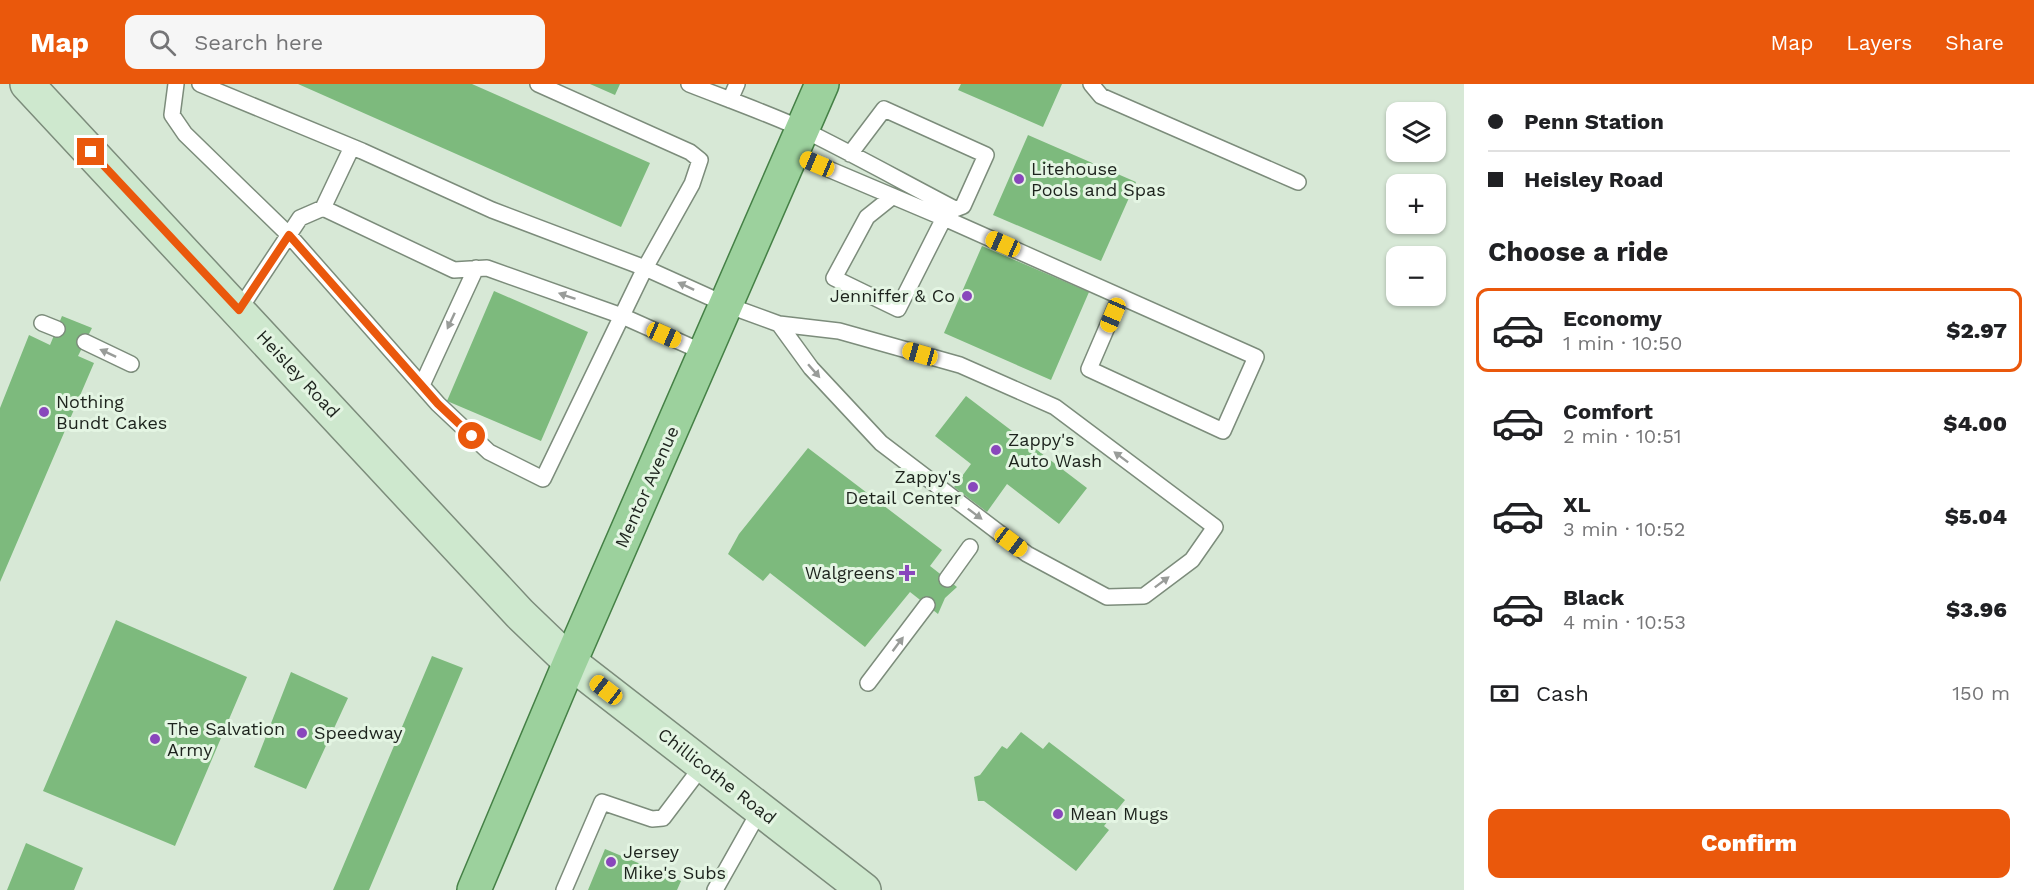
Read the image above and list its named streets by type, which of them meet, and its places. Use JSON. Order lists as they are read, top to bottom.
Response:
{
  "streets": {
    "main road": ["Mentor Avenue"],
    "street": ["Heisley Road", "Chillicothe Road"]
  },
  "crossings": [
    ["Heisley Road", "Mentor Avenue"],
    ["Heisley Road", "Chillicothe Road"],
    ["Mentor Avenue", "Chillicothe Road"]
  ],
  "places": {
    "other": [
      "Litehouse Pools and Spas",
      "Jenniffer & Co",
      "Nothing Bundt Cakes",
      "Zappy's Auto Wash",
      "Zappy's Detail Center",
      "Speedway",
      "The Salvation Army",
      "Mean Mugs",
      "Jersey Mike's Subs"
    ],
    "health": ["Walgreens"]
  },
  "page": {
    "header": "Map",
    "search": "Search here",
    "nav": ["Map", "Layers", "Share"],
    "banner": ["Penn Station", "Heisley Road"],
    "map_buttons": ["+", "−"],
    "heading": "Choose a ride",
    "list": [
      {
        "name": "Economy",
        "note": "1 min · 10:50",
        "value": "$2.97"
      },
      {
        "name": "Comfort",
        "note": "2 min · 10:51",
        "value": "$4.00"
      },
      {
        "name": "XL",
        "note": "3 min · 10:52",
        "value": "$5.04"
      },
      {
        "name": "Black",
        "note": "4 min · 10:53",
        "value": "$3.96"
      }
    ],
    "pay": ["Cash", "150 m"],
    "buttons": "Confirm"
  }
}
